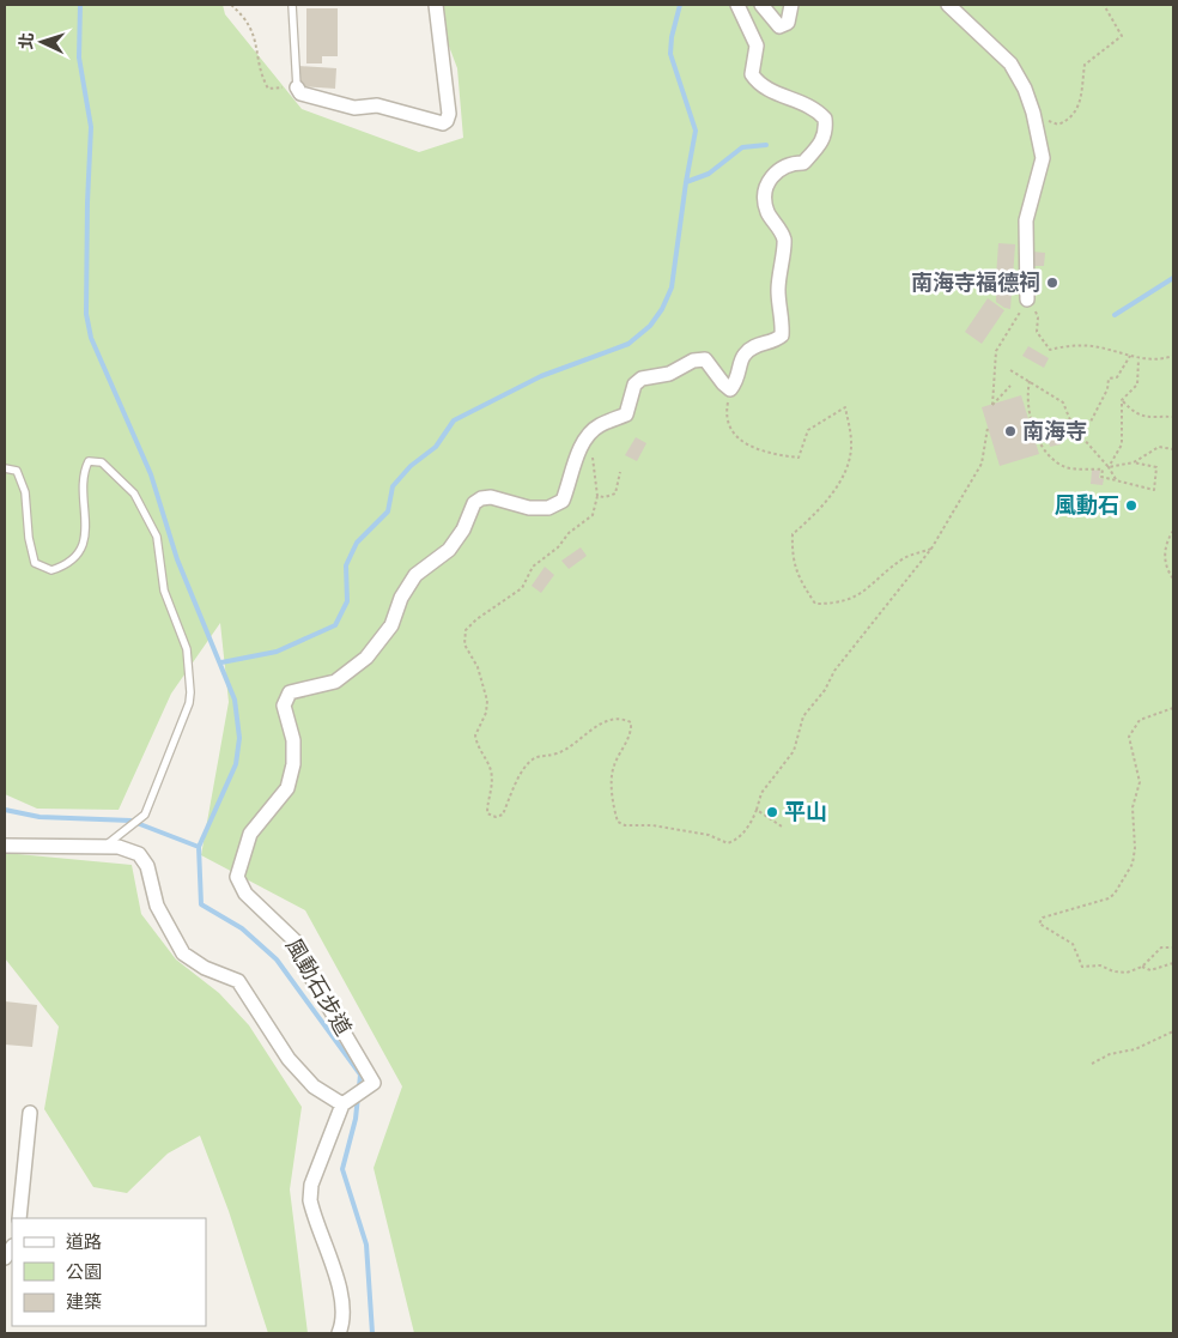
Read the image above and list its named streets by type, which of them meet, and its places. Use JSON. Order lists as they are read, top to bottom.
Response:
{
  "streets": {
    "street": ["風動石步道"]
  },
  "places": [
    "南海寺福德祠",
    "南海寺",
    "風動石",
    "平山"
  ],
  "legend": ["道路", "公園", "建築"],
  "north": "left"
}
